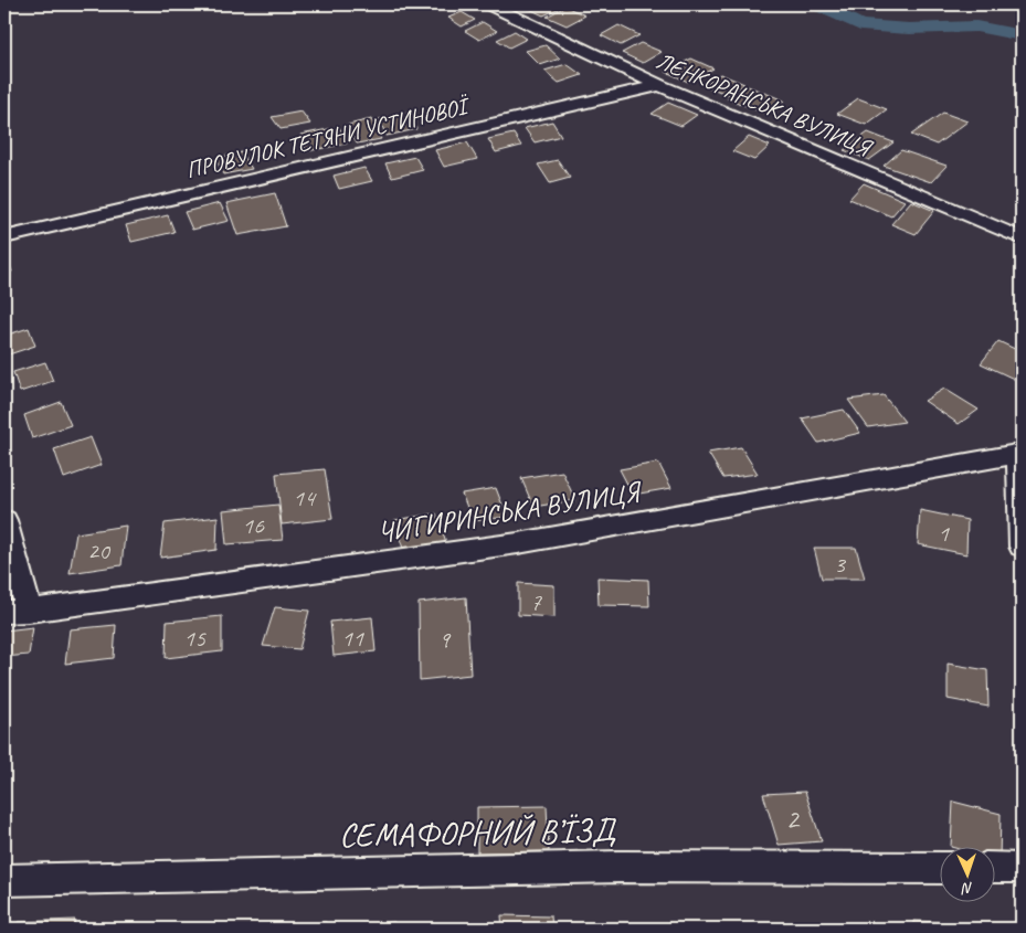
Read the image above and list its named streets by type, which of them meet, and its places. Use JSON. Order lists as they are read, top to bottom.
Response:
{
  "streets": {
    "street": [
      "ЛЕНКОРАНСЬКА ВУЛИЦЯ",
      "ПРОВУЛОК ТЕТЯНИ УСТИНОВОЇ",
      "ЧИГИРИНСЬКА ВУЛИЦЯ",
      "СЕМАФОРНИЙ В’ЇЗД"
    ]
  },
  "crossings": [
    ["ЛЕНКОРАНСЬКА ВУЛИЦЯ", "ПРОВУЛОК ТЕТЯНИ УСТИНОВОЇ"]
  ],
  "house_numbers": [
    "14",
    "16",
    "1",
    "20",
    "3",
    "7",
    "15",
    "11",
    "9",
    "2"
  ],
  "north": "bottom"
}
